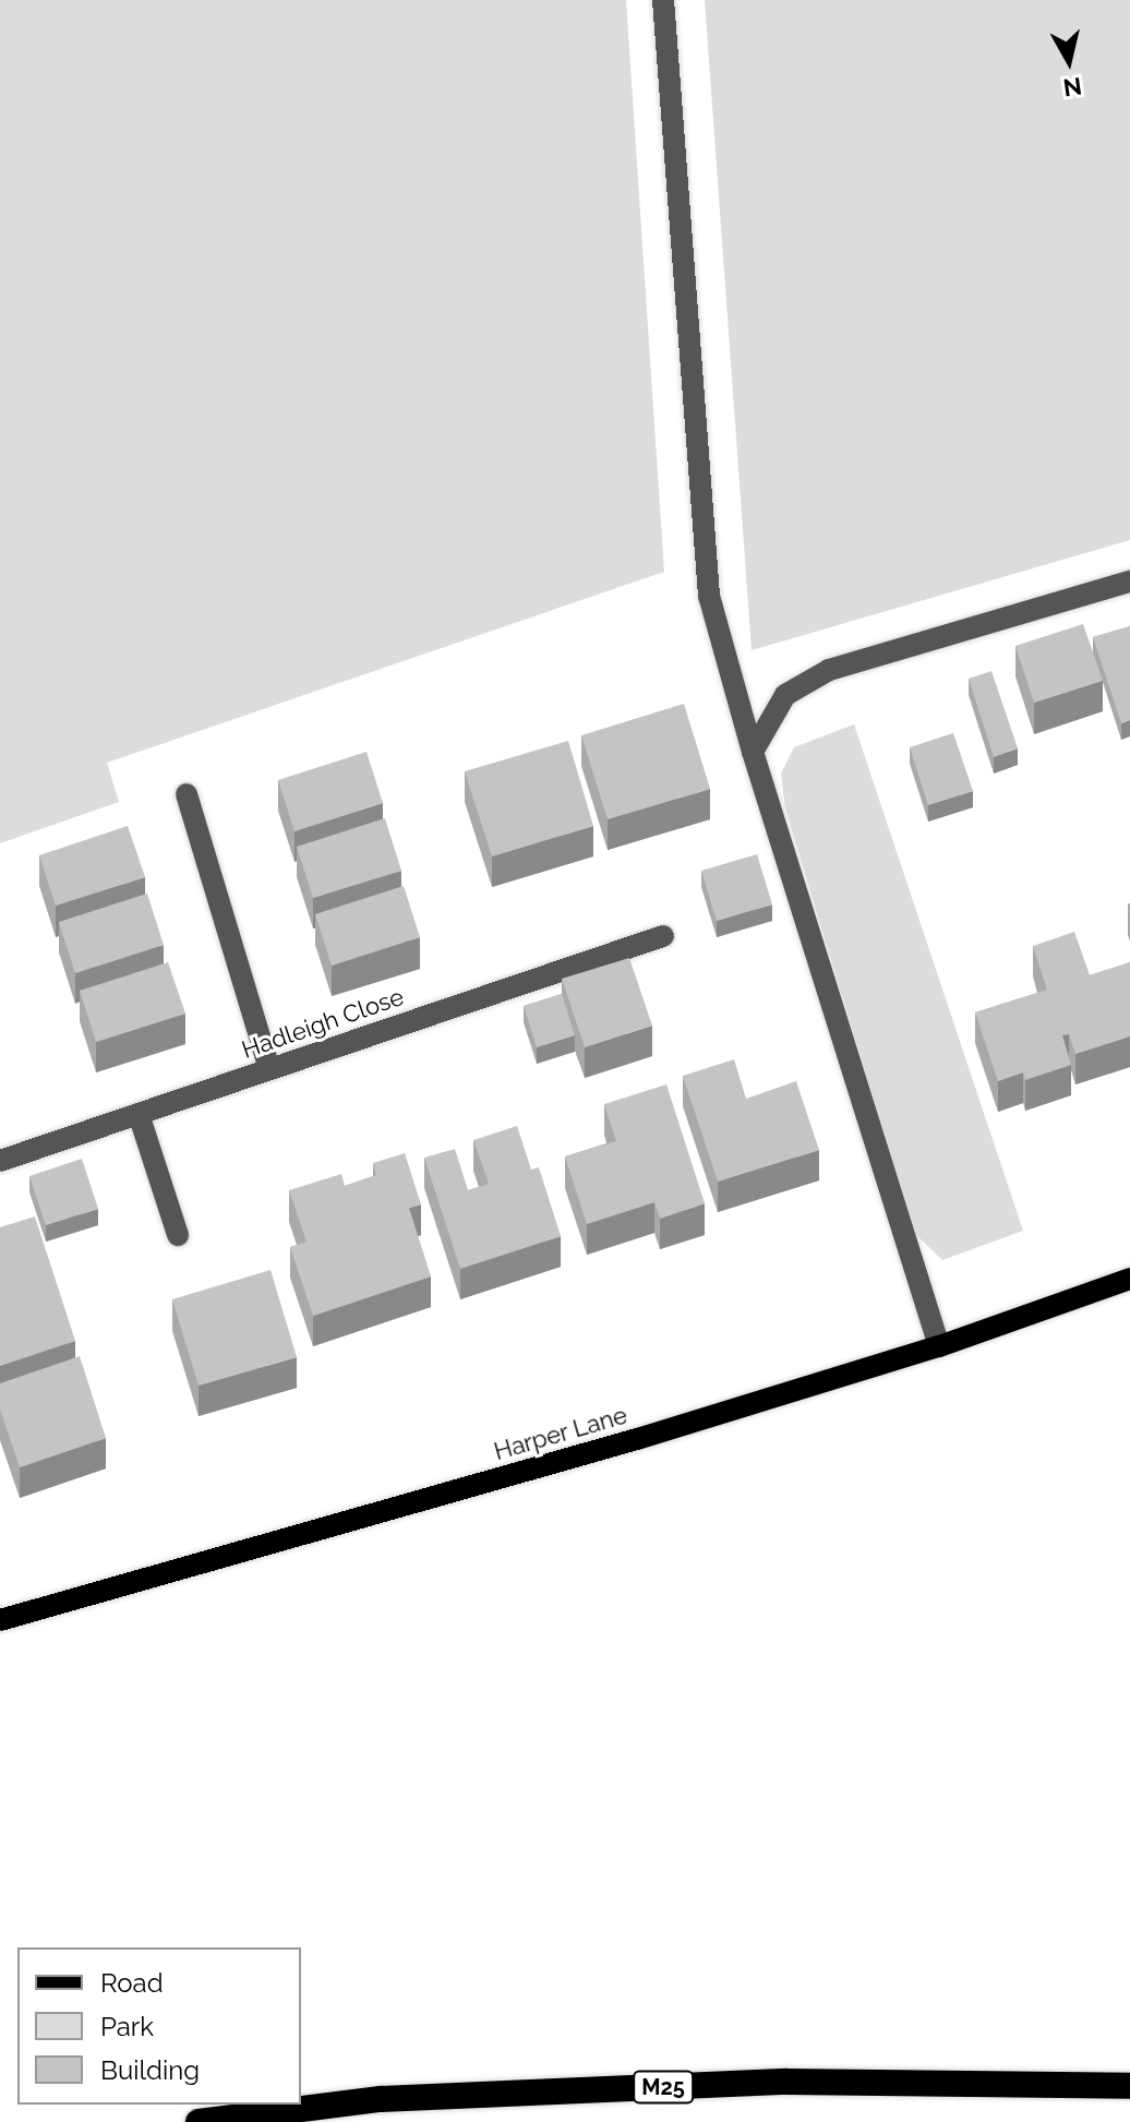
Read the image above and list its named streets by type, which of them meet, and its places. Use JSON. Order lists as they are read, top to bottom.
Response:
{
  "streets": {
    "highway": ["M25"],
    "main road": ["Harper Lane"],
    "street": ["Hadleigh Close"]
  },
  "legend": ["Road", "Park", "Building"],
  "north": "bottom"
}
